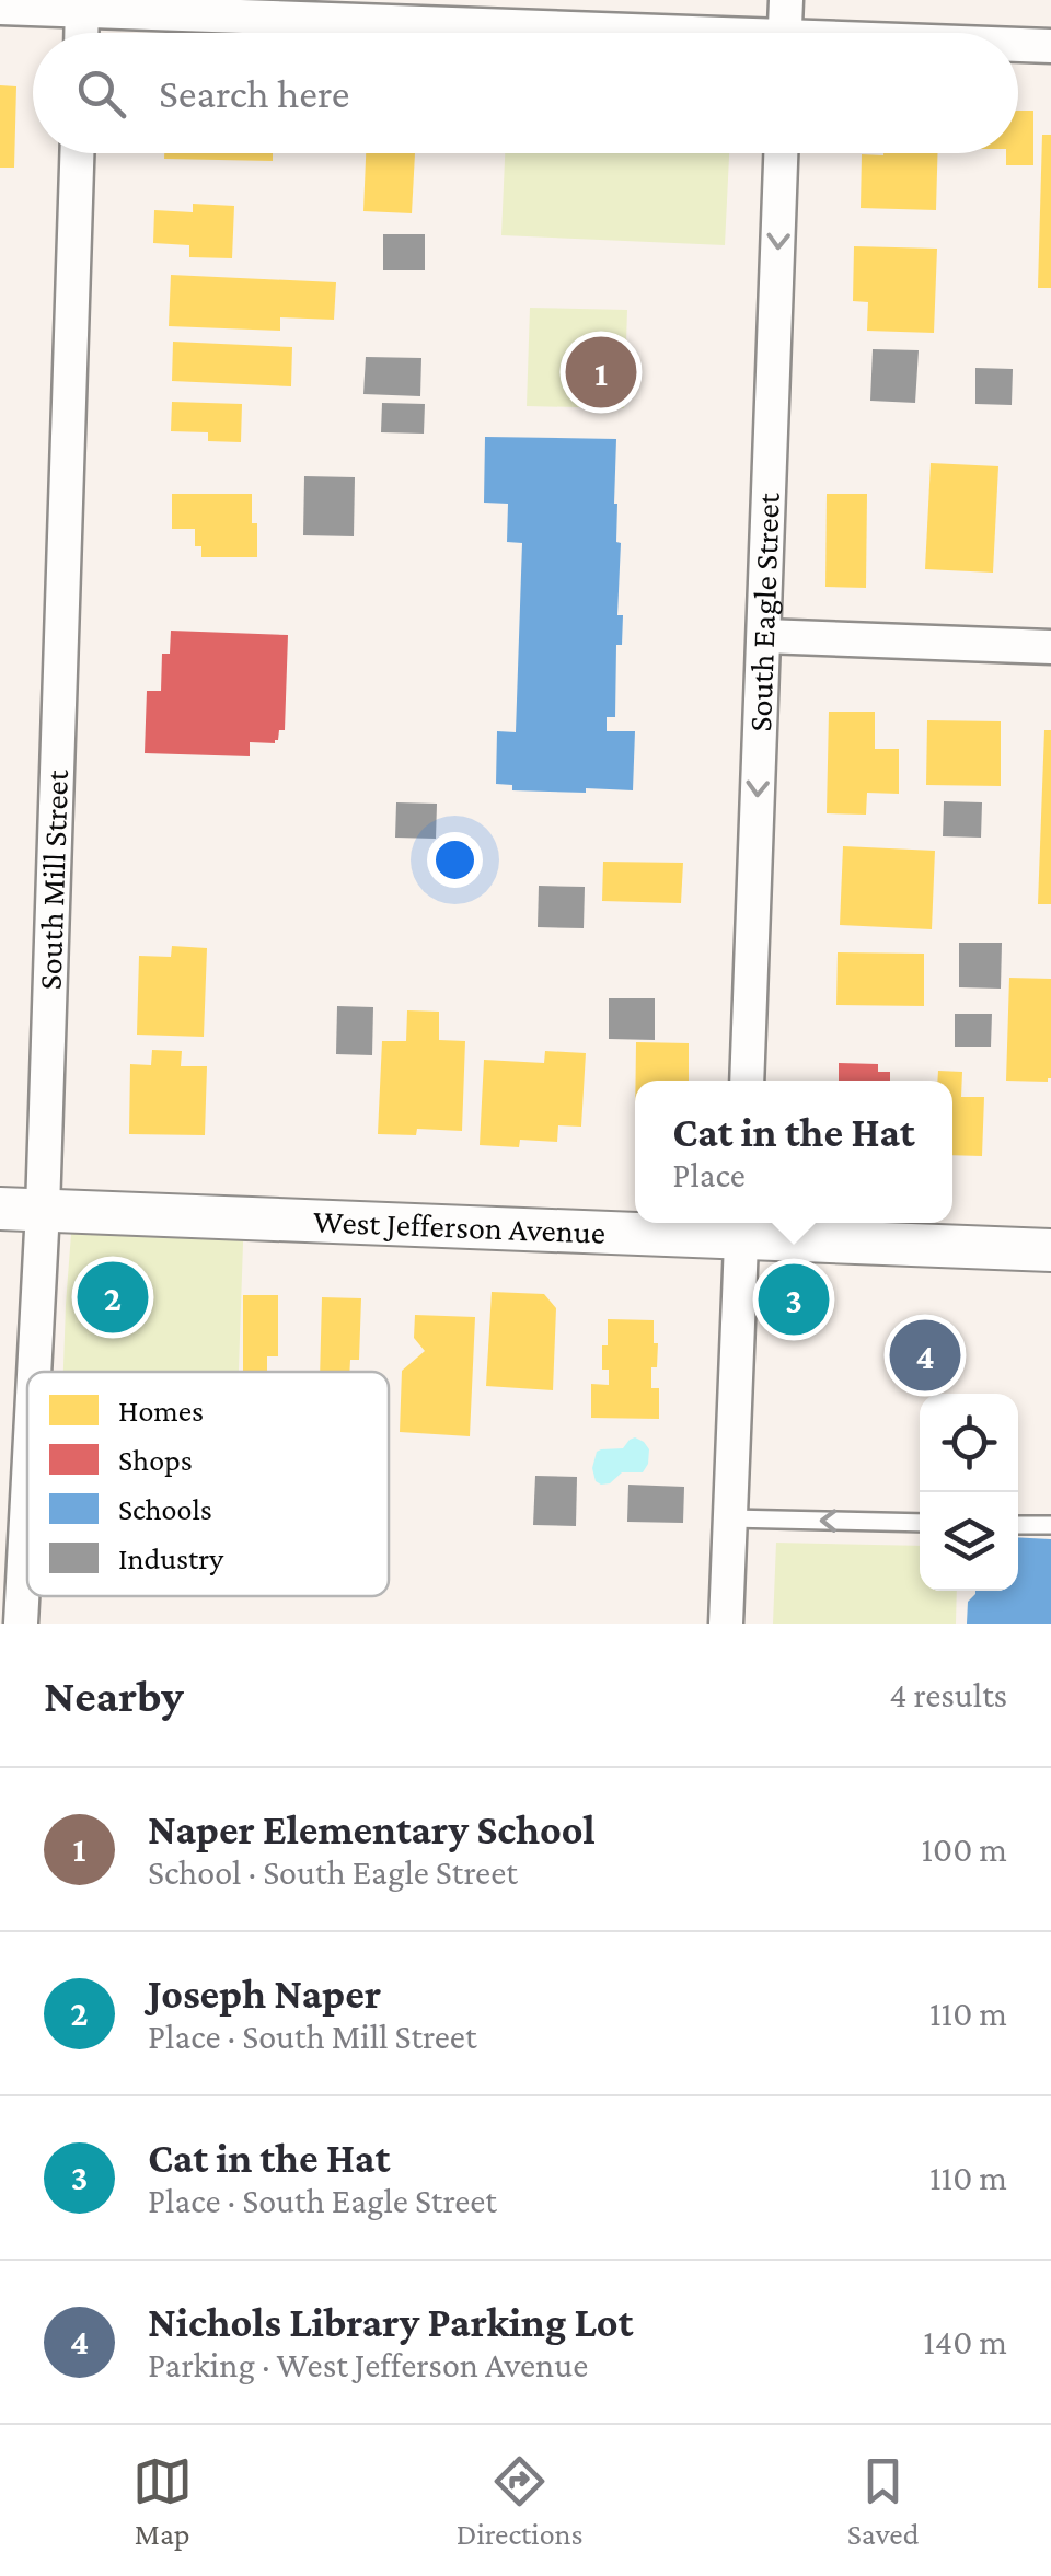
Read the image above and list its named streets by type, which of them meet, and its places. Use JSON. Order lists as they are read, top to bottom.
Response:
{
  "streets": {
    "street": ["South Eagle Street", "South Mill Street", "West Jefferson Avenue"]
  },
  "crossings": [
    ["South Mill Street", "West Jefferson Avenue"]
  ],
  "one_way": ["South Eagle Street"],
  "legend": [
    "Homes",
    "Shops",
    "Schools",
    "Industry"
  ],
  "page": {
    "search": "Search here",
    "pins": [
      "1",
      "2",
      "3",
      "4"
    ],
    "popup": ["Cat in the Hat", "Place"],
    "heading": ["Nearby", "4 results"],
    "list": [
      {
        "mark": "1",
        "name": "Naper Elementary School",
        "note": "School · South Eagle Street",
        "value": "100 m"
      },
      {
        "mark": "2",
        "name": "Joseph Naper",
        "note": "Place · South Mill Street",
        "value": "110 m"
      },
      {
        "mark": "3",
        "name": "Cat in the Hat",
        "note": "Place · South Eagle Street",
        "value": "110 m"
      },
      {
        "mark": "4",
        "name": "Nichols Library Parking Lot",
        "note": "Parking · West Jefferson Avenue",
        "value": "140 m"
      }
    ],
    "nav": ["Map", "Directions", "Saved"]
  }
}
